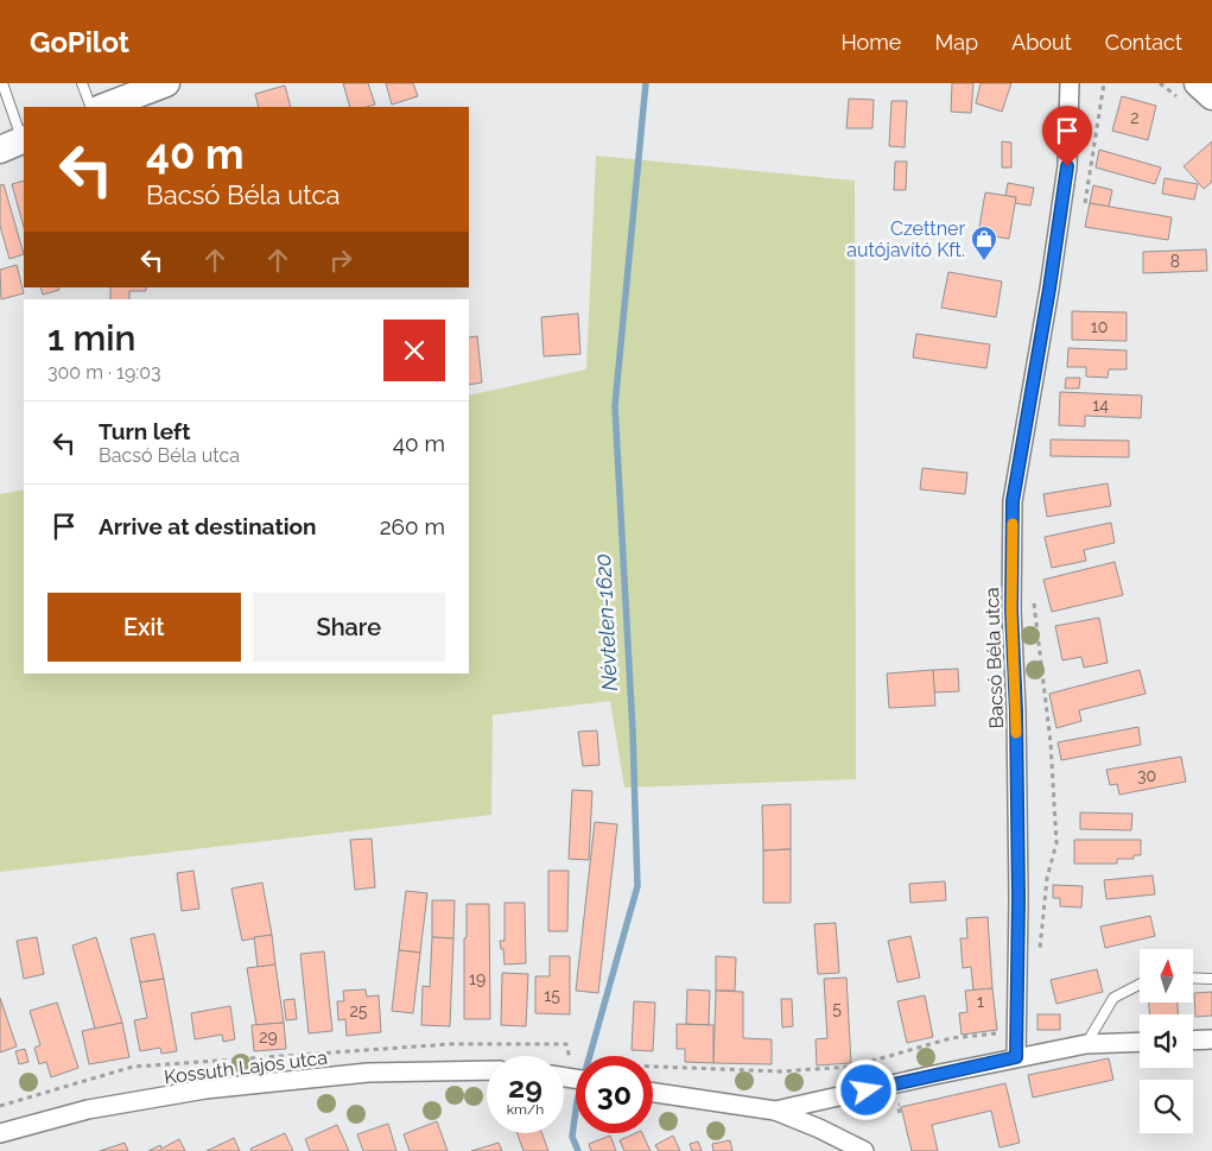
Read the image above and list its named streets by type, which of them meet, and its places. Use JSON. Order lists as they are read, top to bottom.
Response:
{
  "streets": {
    "street": ["Bacsó Béla utca", "Kossuth Lajos utca"]
  },
  "water": ["Névtelen-1620"],
  "places": {
    "shop": ["Czettner autójavító Kft."]
  },
  "house_numbers": [
    "2",
    "8",
    "10",
    "14",
    "30",
    "19",
    "15",
    "1",
    "5",
    "25",
    "29"
  ],
  "north": "top",
  "page": {
    "header": "GoPilot",
    "nav": [
      "Home",
      "Map",
      "About",
      "Contact"
    ],
    "turn": ["40 m", "Bacsó Béla utca"],
    "heading": ["1 min", "300 m · 19:03"],
    "list": [
      {
        "name": "Turn left",
        "note": "Bacsó Béla utca",
        "value": "40 m"
      },
      {
        "name": "Arrive at destination",
        "value": "260 m"
      }
    ],
    "buttons": ["Exit", "Share"],
    "speed": "29 km/h",
    "limit": "30"
  }
}
